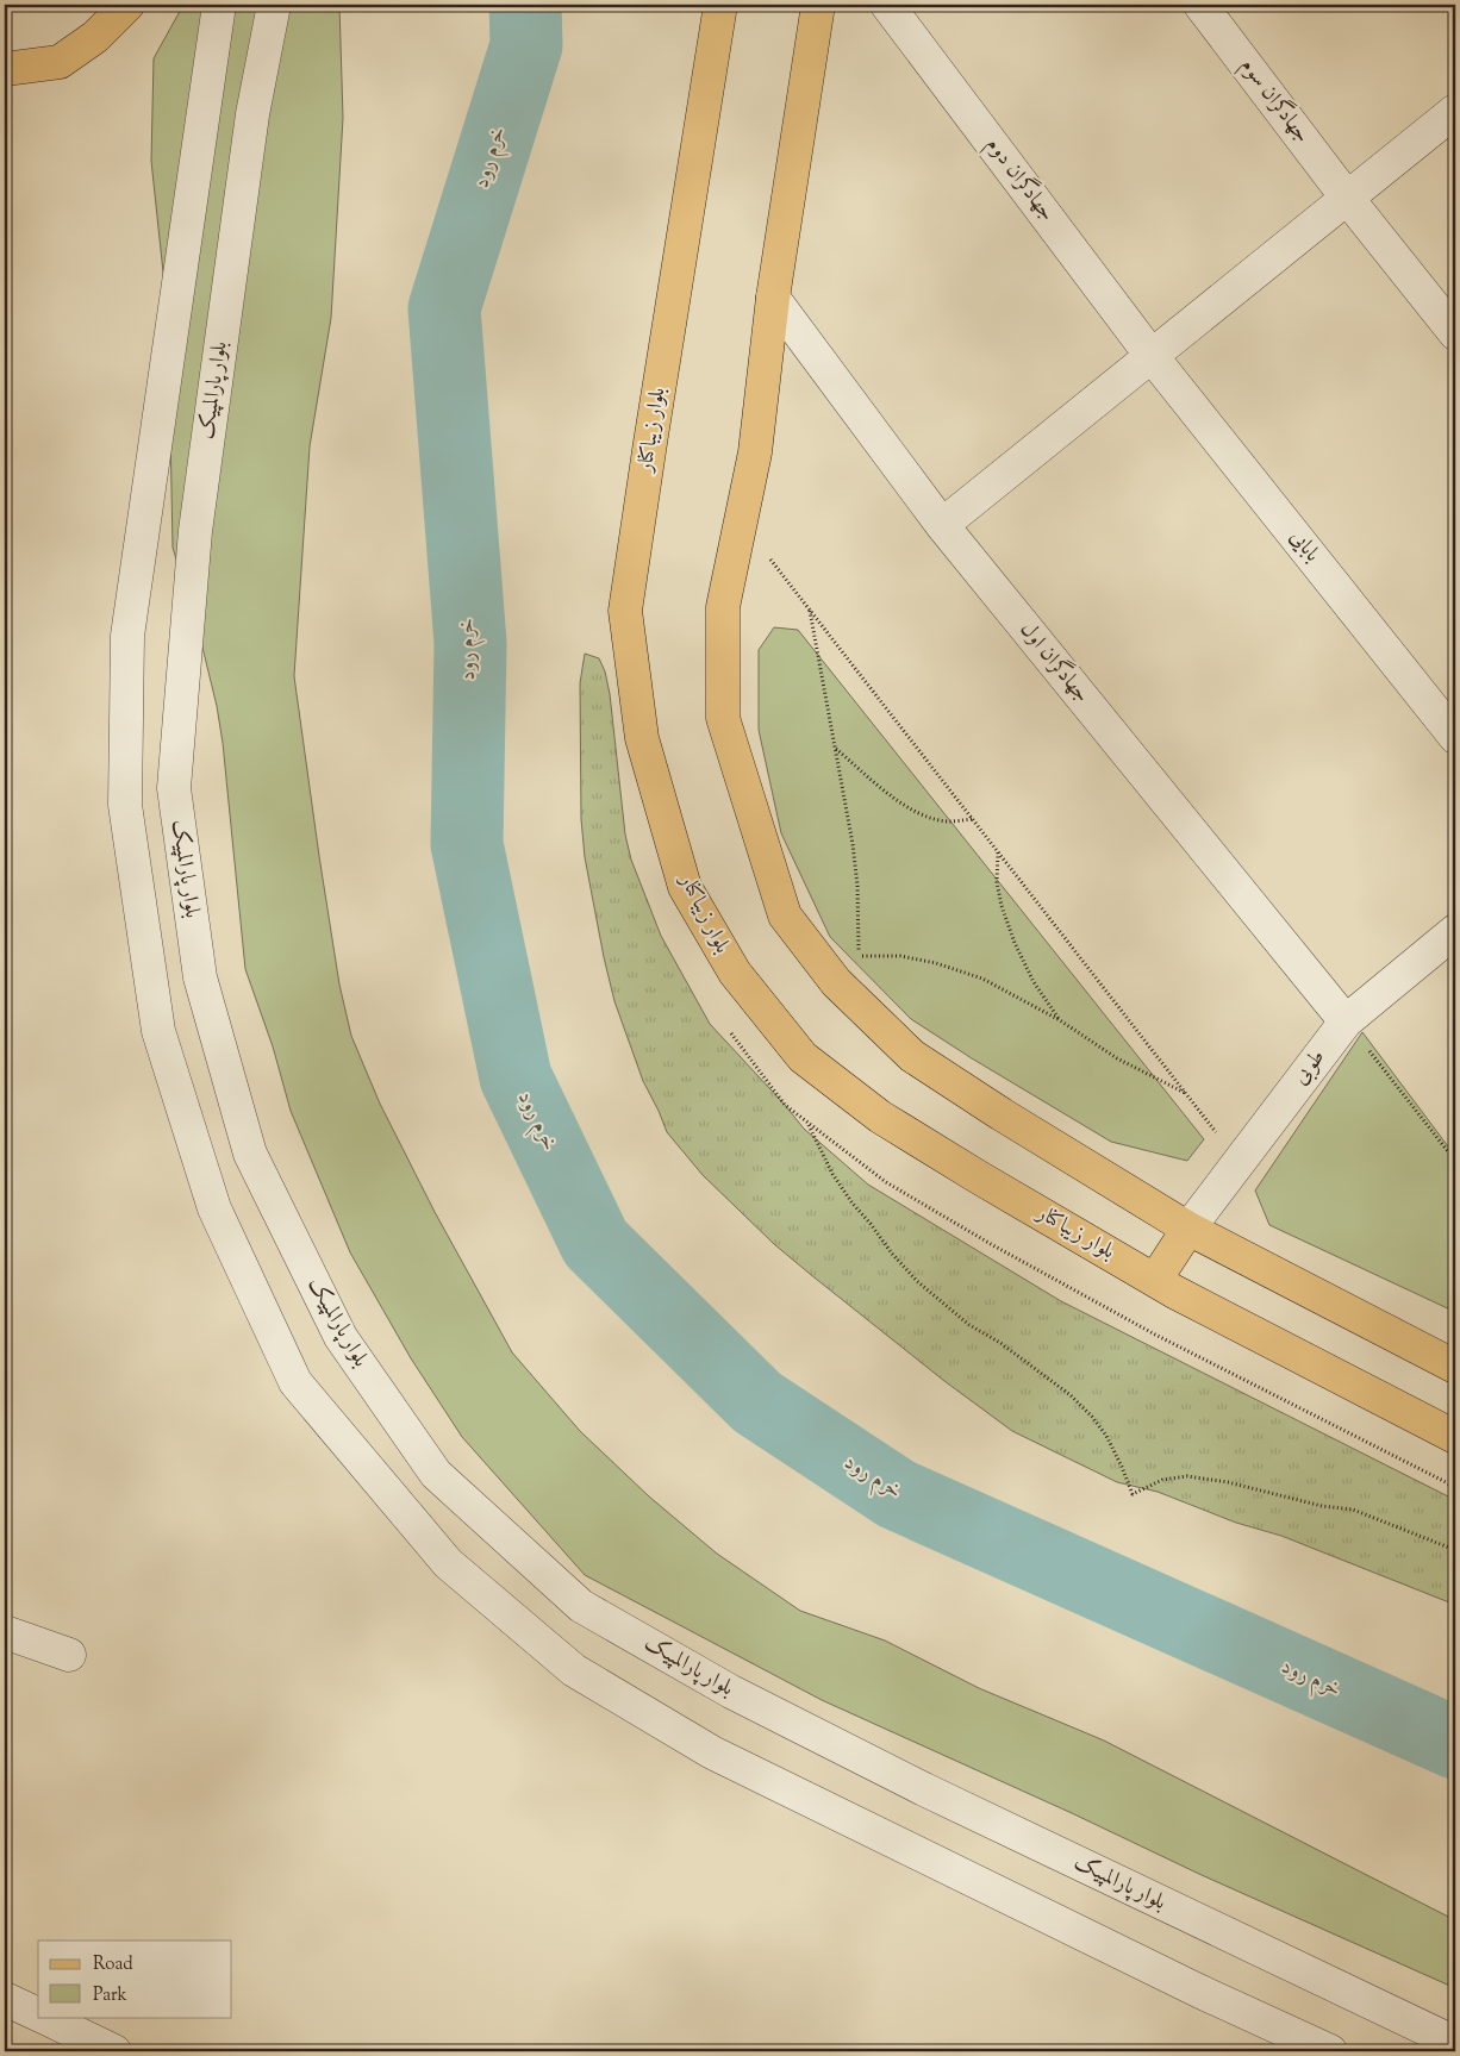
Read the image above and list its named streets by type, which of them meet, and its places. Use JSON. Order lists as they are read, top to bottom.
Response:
{
  "streets": {
    "main road": ["بلوار زیباکنار"],
    "street": [
      "جهادگران سوم",
      "جهادگران دوم",
      "بلوار پارالمپیک",
      "بابایی",
      "جهادگران اول",
      "طوبی"
    ]
  },
  "crossings": [
    ["جهادگران دوم", "بابایی"],
    ["جهادگران اول", "طوبی"]
  ],
  "water": ["خرم رود"],
  "legend": ["Road", "Park"]
}
